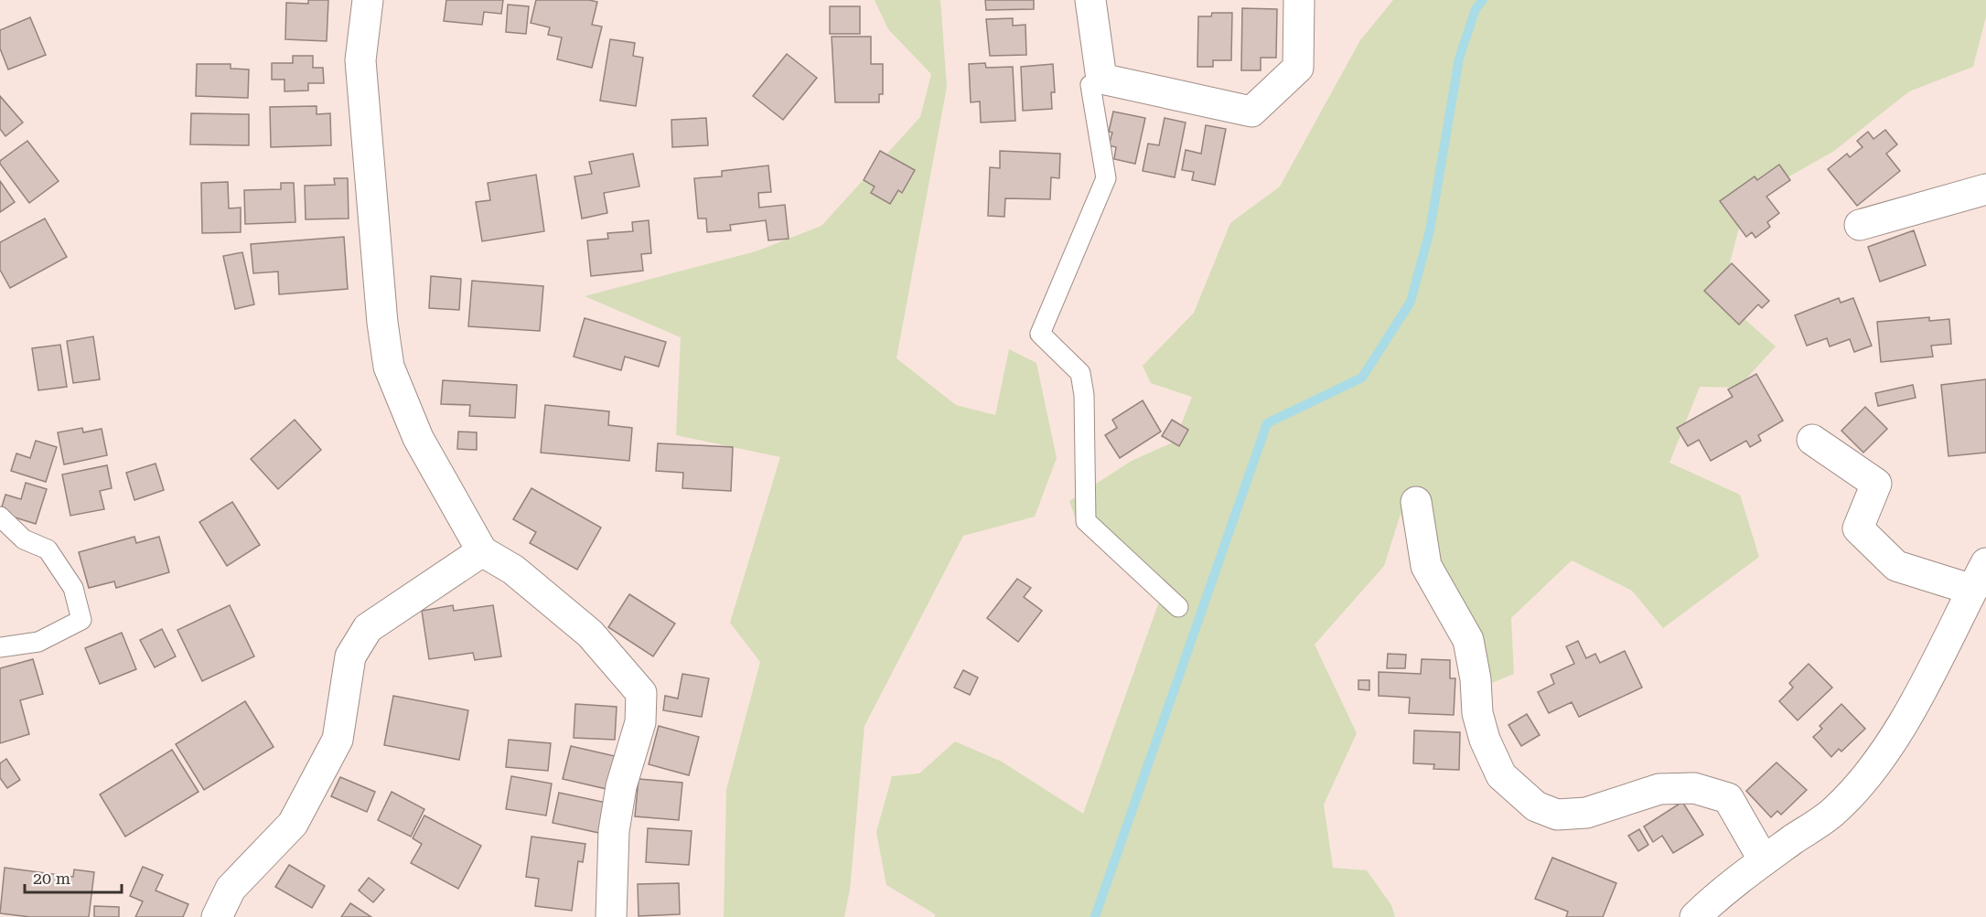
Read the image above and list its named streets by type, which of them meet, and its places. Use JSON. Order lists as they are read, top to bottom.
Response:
{
  "scale_bar": "20 m"
}
